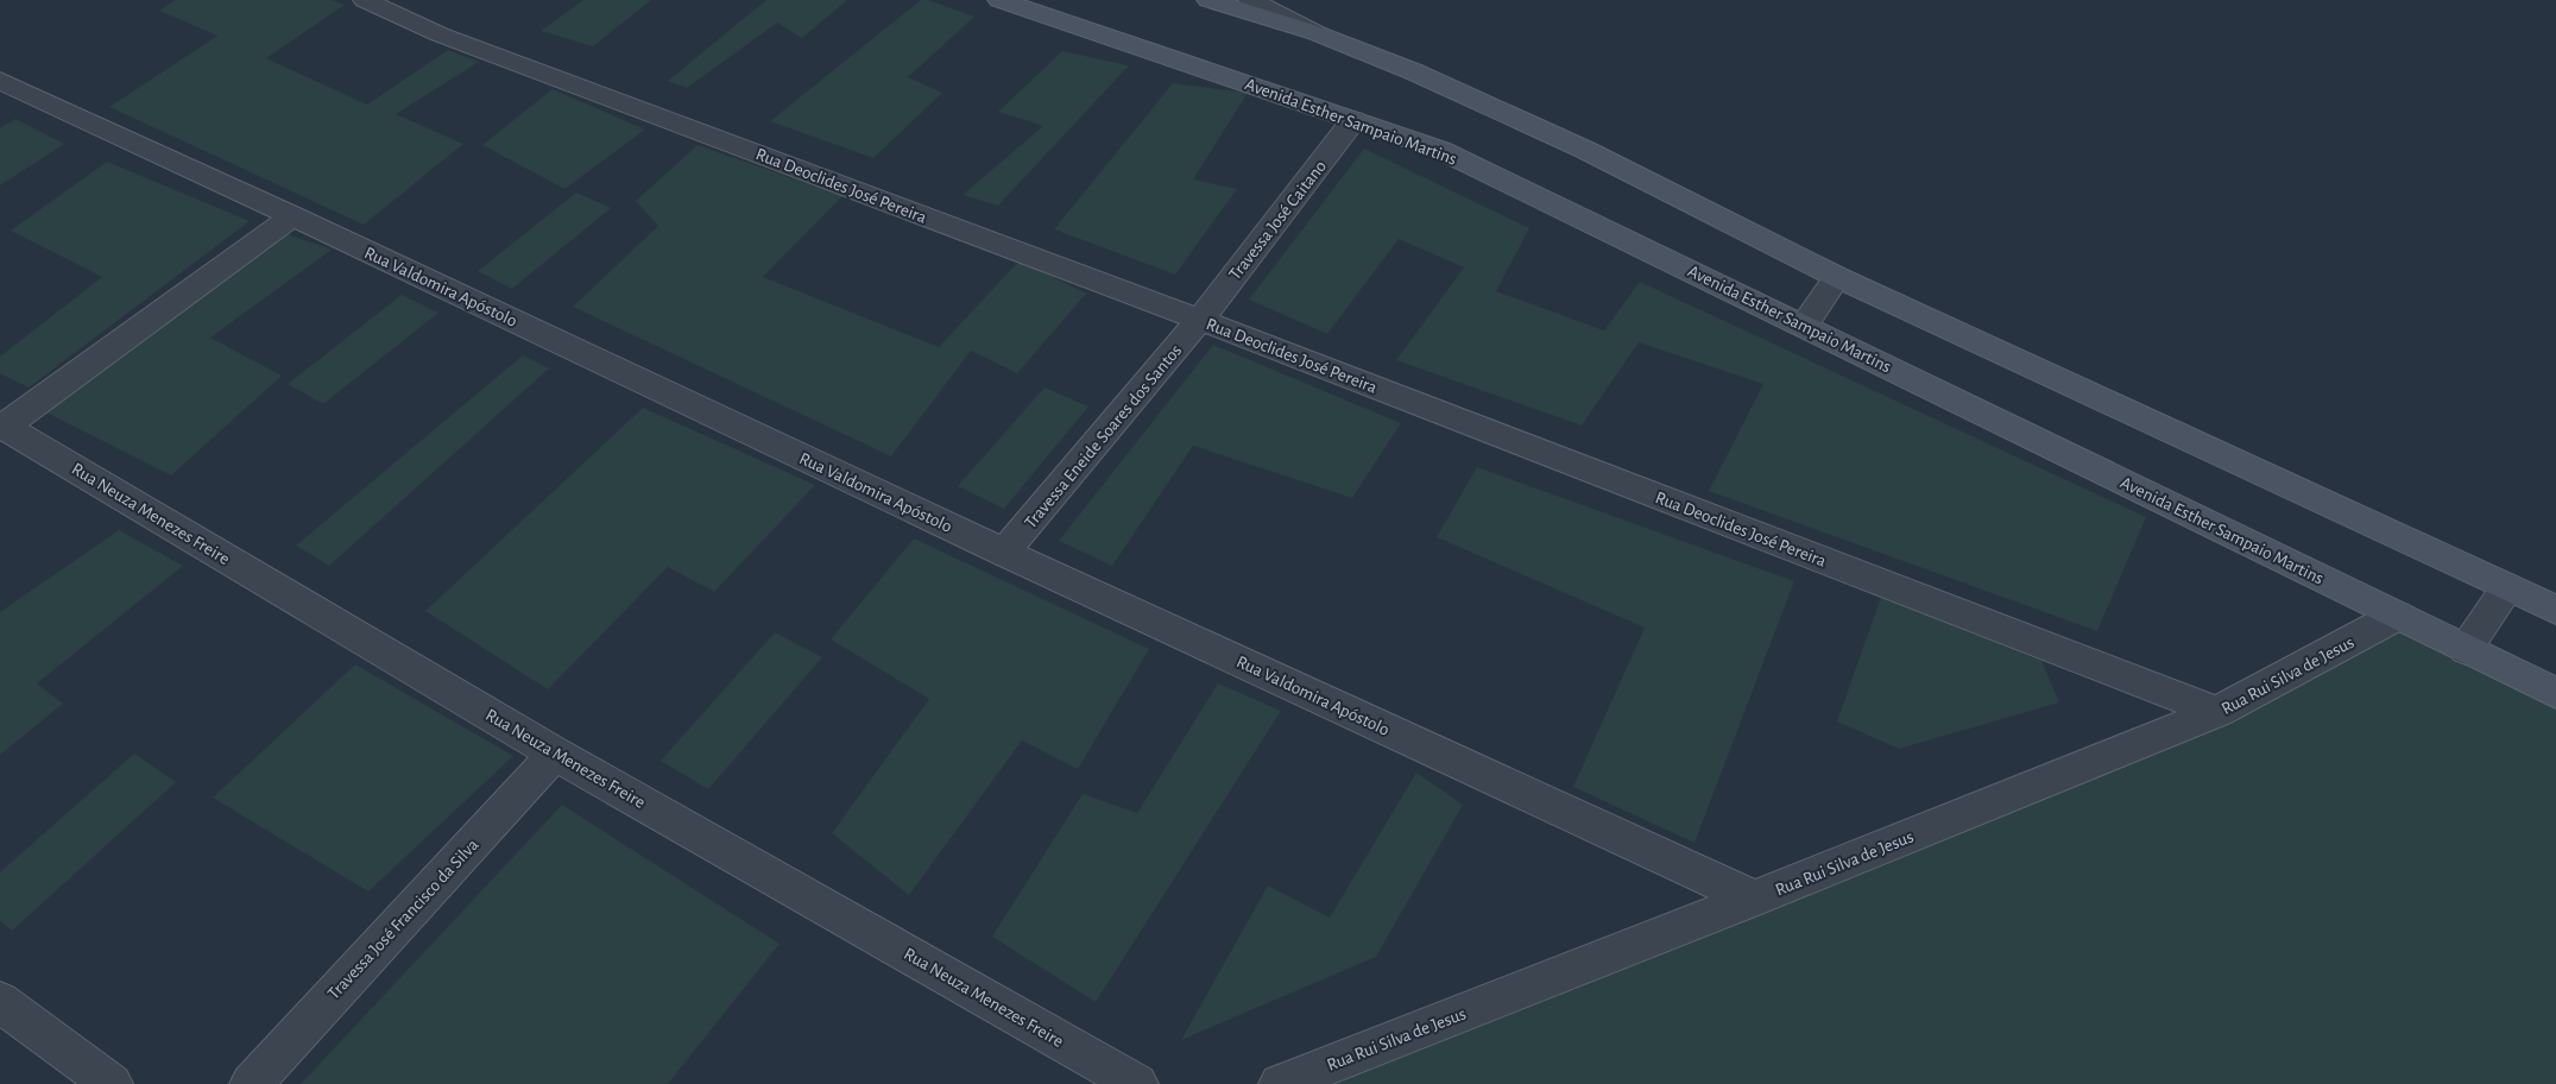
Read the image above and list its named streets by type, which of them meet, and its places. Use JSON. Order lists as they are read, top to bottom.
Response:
{
  "streets": {
    "street": [
      "Avenida Esther Sampaio Martins",
      "Rua Deoclides José Pereira",
      "Travessa José Caitano",
      "Rua Valdomira Apóstolo",
      "Travessa Eneide Soares dos Santos",
      "Rua Neuza Menezes Freire",
      "Rua Rui Silva de Jesus",
      "Travessa José Francisco da Silva"
    ]
  },
  "crossings": [
    ["Avenida Esther Sampaio Martins", "Travessa José Caitano"],
    ["Avenida Esther Sampaio Martins", "Rua Rui Silva de Jesus"],
    ["Rua Deoclides José Pereira", "Travessa José Caitano"],
    ["Rua Deoclides José Pereira", "Travessa Eneide Soares dos Santos"],
    ["Rua Deoclides José Pereira", "Rua Rui Silva de Jesus"],
    ["Travessa José Caitano", "Travessa Eneide Soares dos Santos"],
    ["Rua Valdomira Apóstolo", "Travessa Eneide Soares dos Santos"],
    ["Rua Valdomira Apóstolo", "Rua Rui Silva de Jesus"],
    ["Rua Neuza Menezes Freire", "Travessa José Francisco da Silva"]
  ]
}
